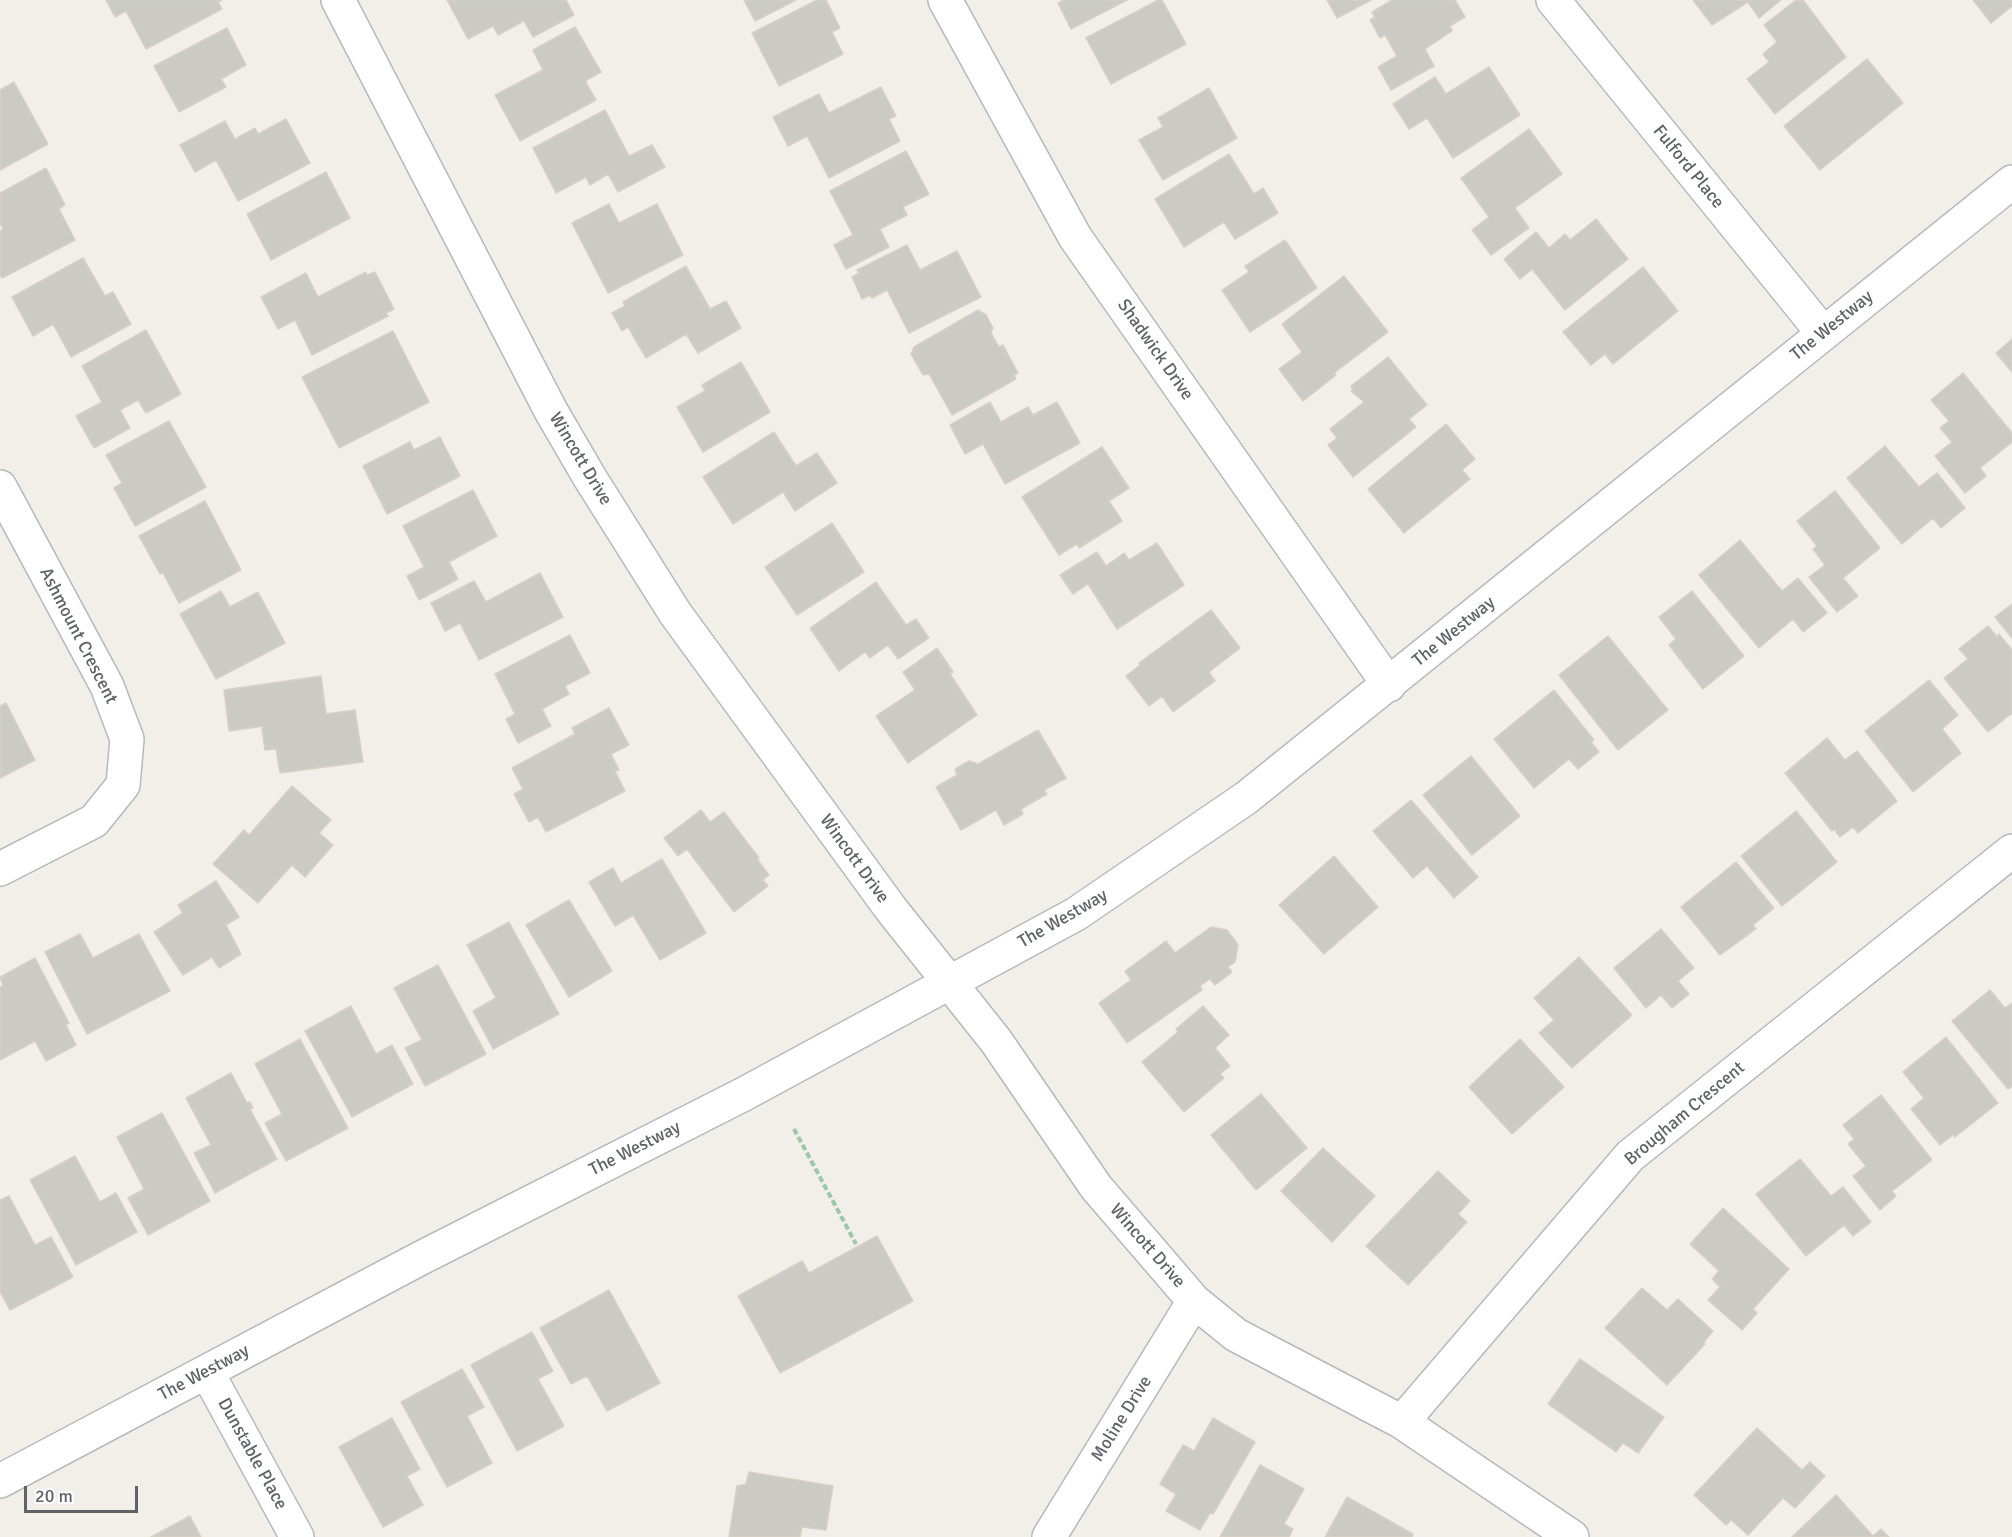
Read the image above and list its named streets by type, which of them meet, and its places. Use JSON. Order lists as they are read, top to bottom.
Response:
{
  "streets": {
    "street": [
      "Fulford Place",
      "The Westway",
      "Shadwick Drive",
      "Wincott Drive",
      "Ashmount Crescent",
      "Brougham Crescent",
      "Moline Drive",
      "Dunstable Place"
    ]
  },
  "crossings": [
    ["Fulford Place", "The Westway"],
    ["The Westway", "Shadwick Drive"],
    ["The Westway", "Wincott Drive"],
    ["The Westway", "Dunstable Place"],
    ["Wincott Drive", "Brougham Crescent"],
    ["Wincott Drive", "Moline Drive"]
  ],
  "scale_bar": "20 m"
}
